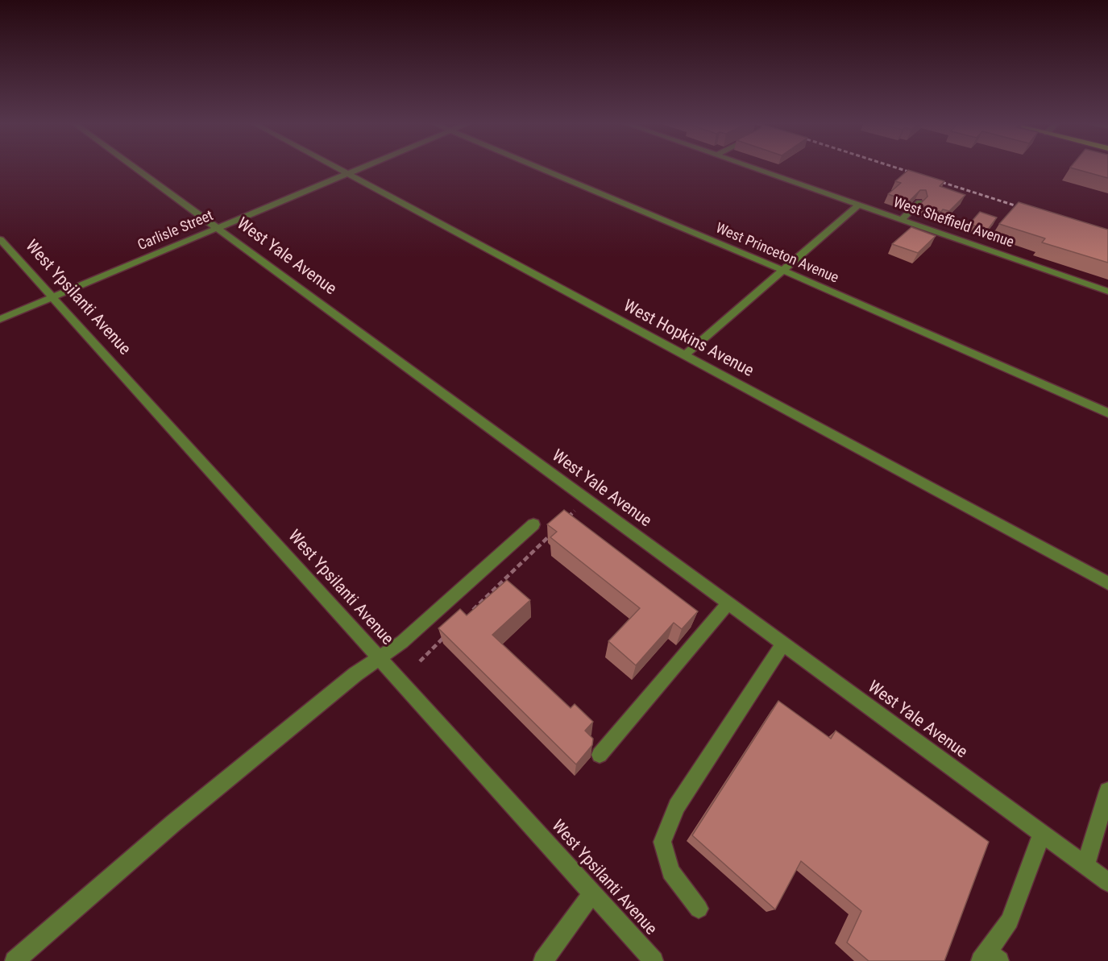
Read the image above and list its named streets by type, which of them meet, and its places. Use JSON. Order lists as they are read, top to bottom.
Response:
{
  "streets": {
    "street": [
      "West Sheffield Avenue",
      "Carlisle Street",
      "West Princeton Avenue",
      "West Yale Avenue",
      "West Ypsilanti Avenue",
      "West Hopkins Avenue"
    ]
  },
  "crossings": [
    ["Carlisle Street", "West Yale Avenue"],
    ["Carlisle Street", "West Ypsilanti Avenue"],
    ["Carlisle Street", "West Hopkins Avenue"]
  ]
}
